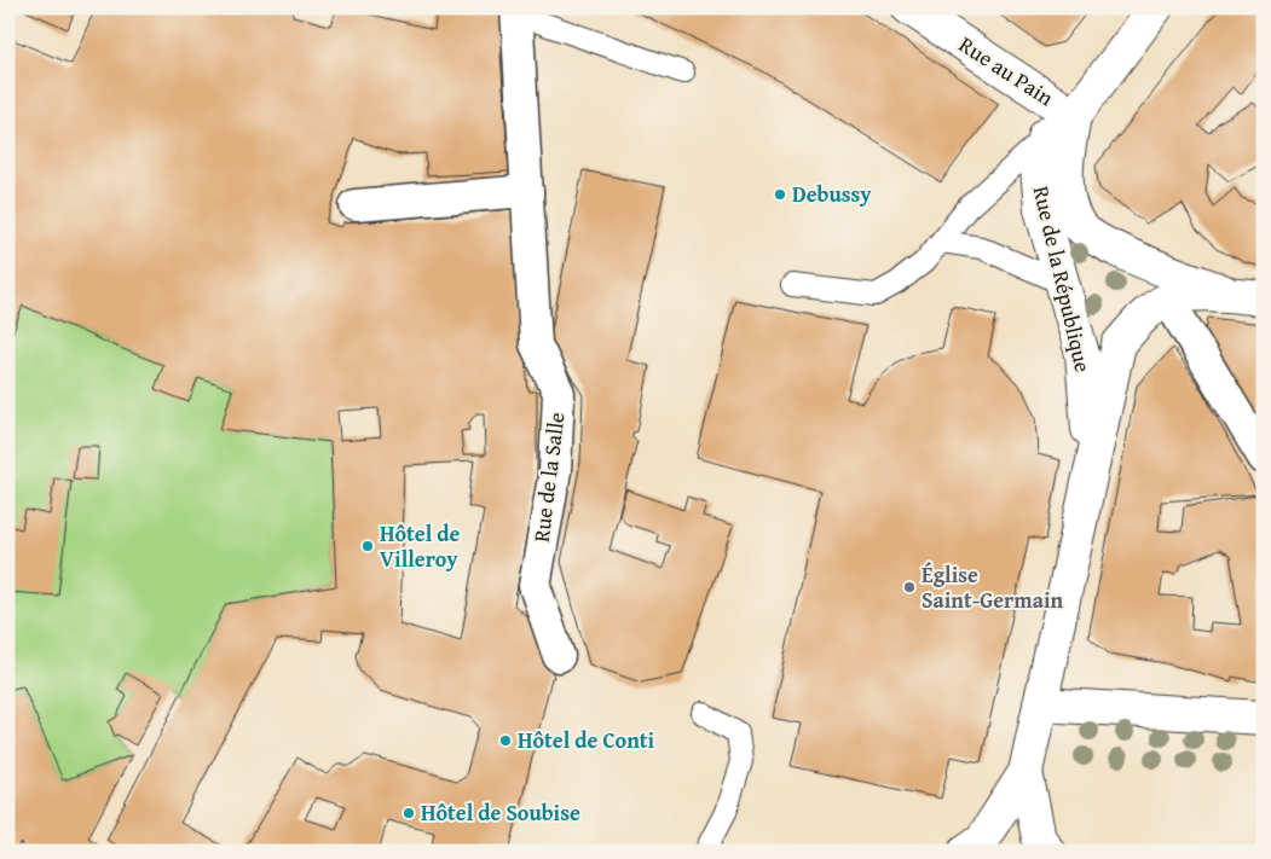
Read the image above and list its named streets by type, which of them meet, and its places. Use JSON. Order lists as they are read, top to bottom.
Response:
{
  "streets": {
    "main road": ["Rue au Pain", "Rue de la République"],
    "street": ["Rue de la Salle"]
  },
  "crossings": [
    ["Rue au Pain", "Rue de la République"]
  ],
  "places": [
    "Debussy",
    "Hôtel de Villeroy",
    "Église Saint-Germain",
    "Hôtel de Conti",
    "Hôtel de Soubise"
  ]
}
